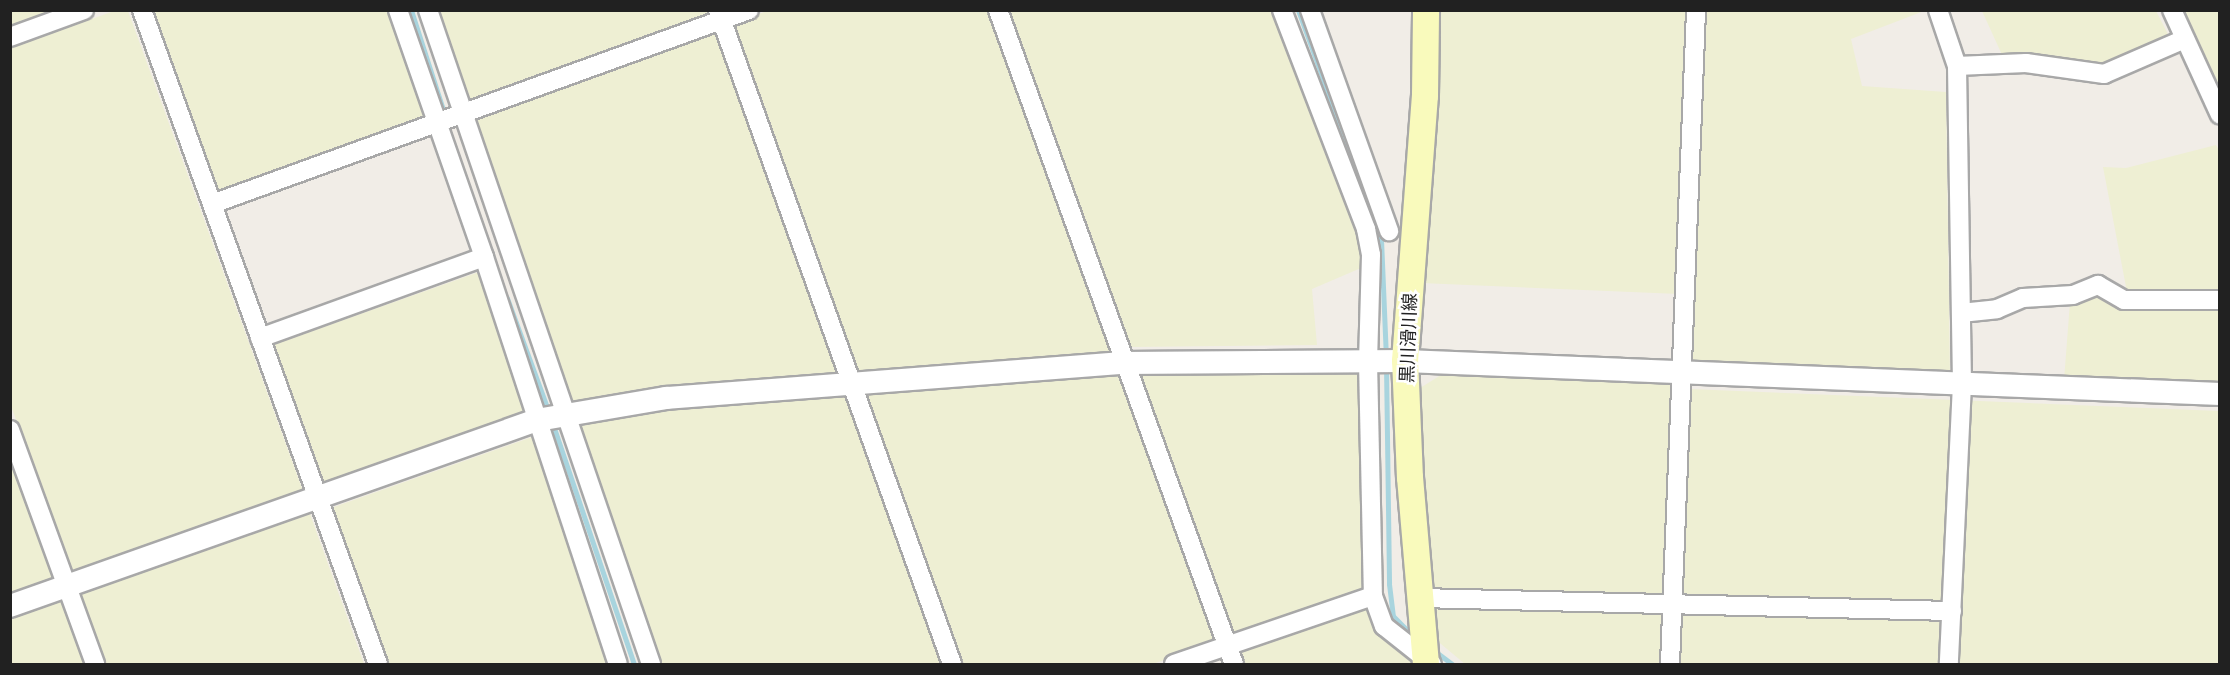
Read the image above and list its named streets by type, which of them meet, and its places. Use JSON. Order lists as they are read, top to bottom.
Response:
{
  "streets": {
    "main road": ["黒川滑川線"]
  }
}
